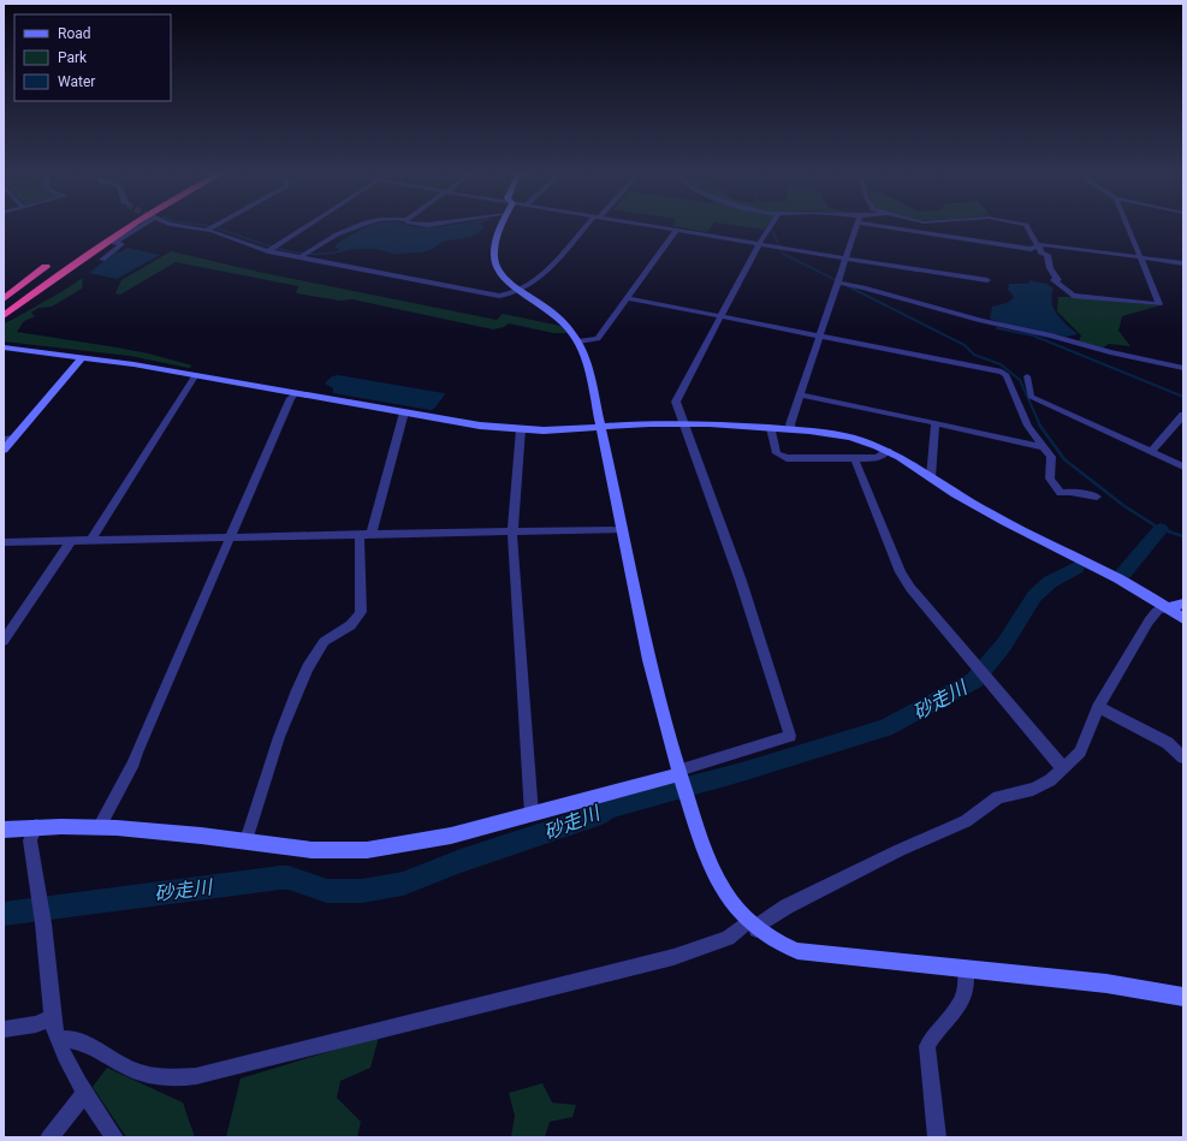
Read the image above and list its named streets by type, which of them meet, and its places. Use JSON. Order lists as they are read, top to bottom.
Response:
{
  "water": ["砂走川"],
  "legend": ["Road", "Park", "Water"]
}
